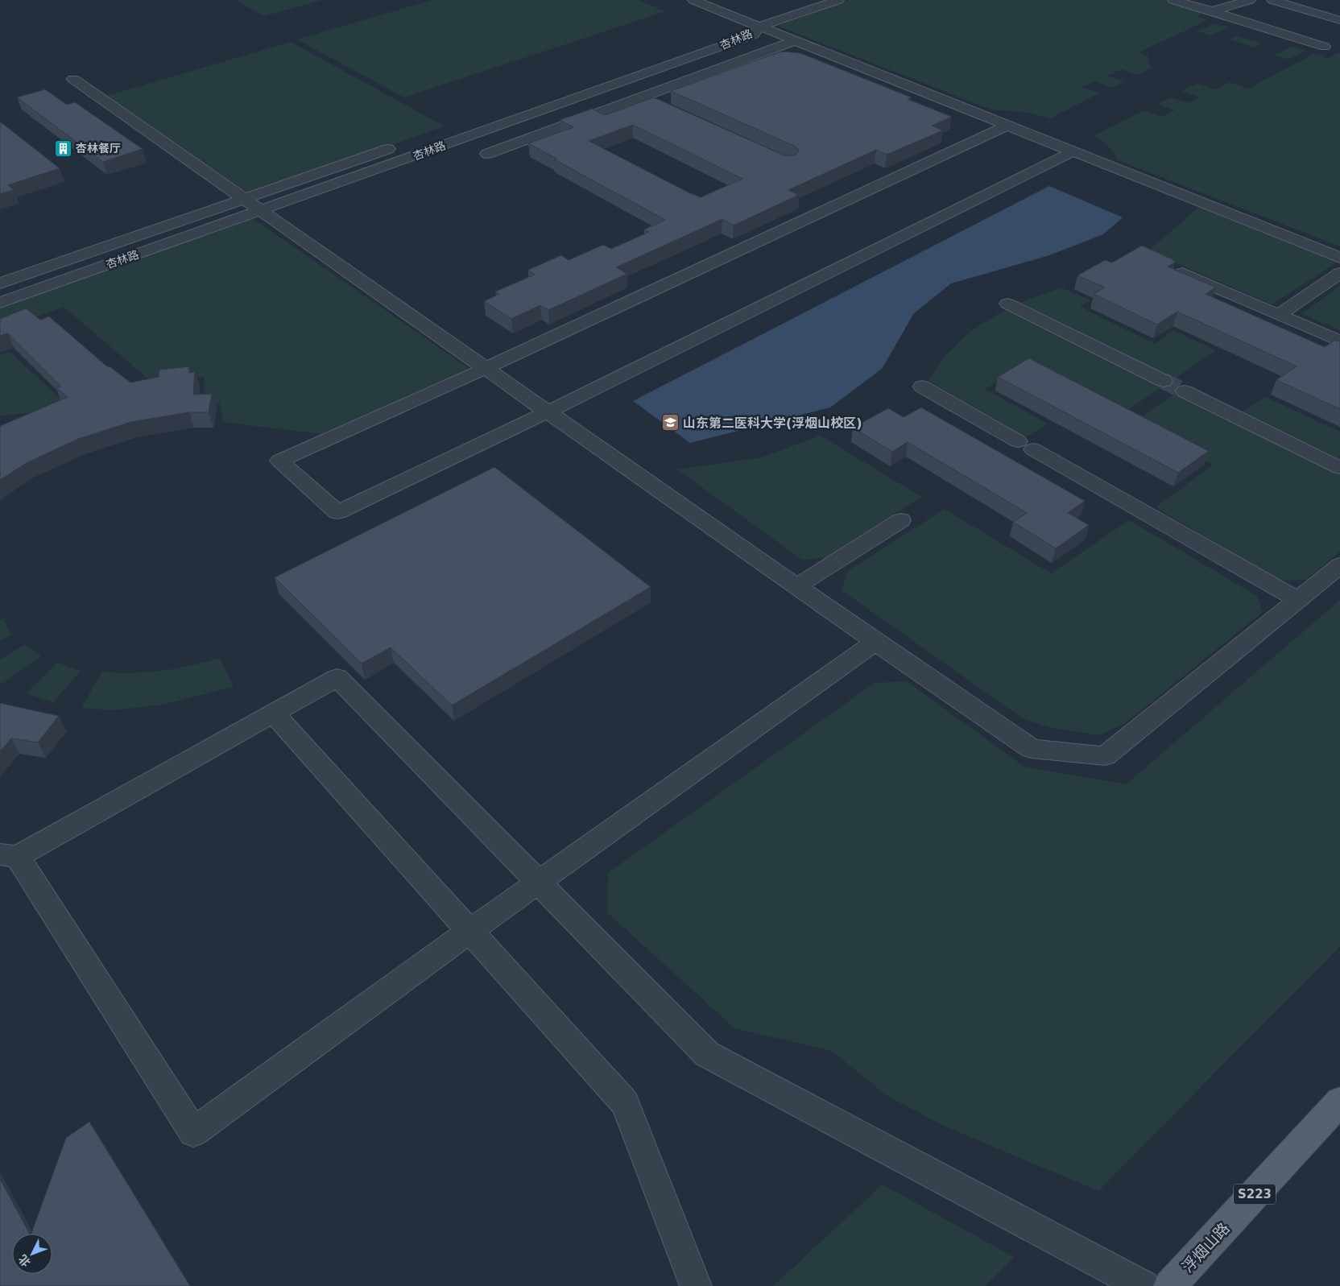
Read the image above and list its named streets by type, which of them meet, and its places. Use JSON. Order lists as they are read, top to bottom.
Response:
{
  "streets": {
    "main road": ["S223", "浮烟山路"],
    "lane": ["杏林路"]
  },
  "places": {
    "building": ["杏林餐厅"],
    "school or university": ["山东第二医科大学(浮烟山校区)"]
  },
  "north": "bottom left"
}
